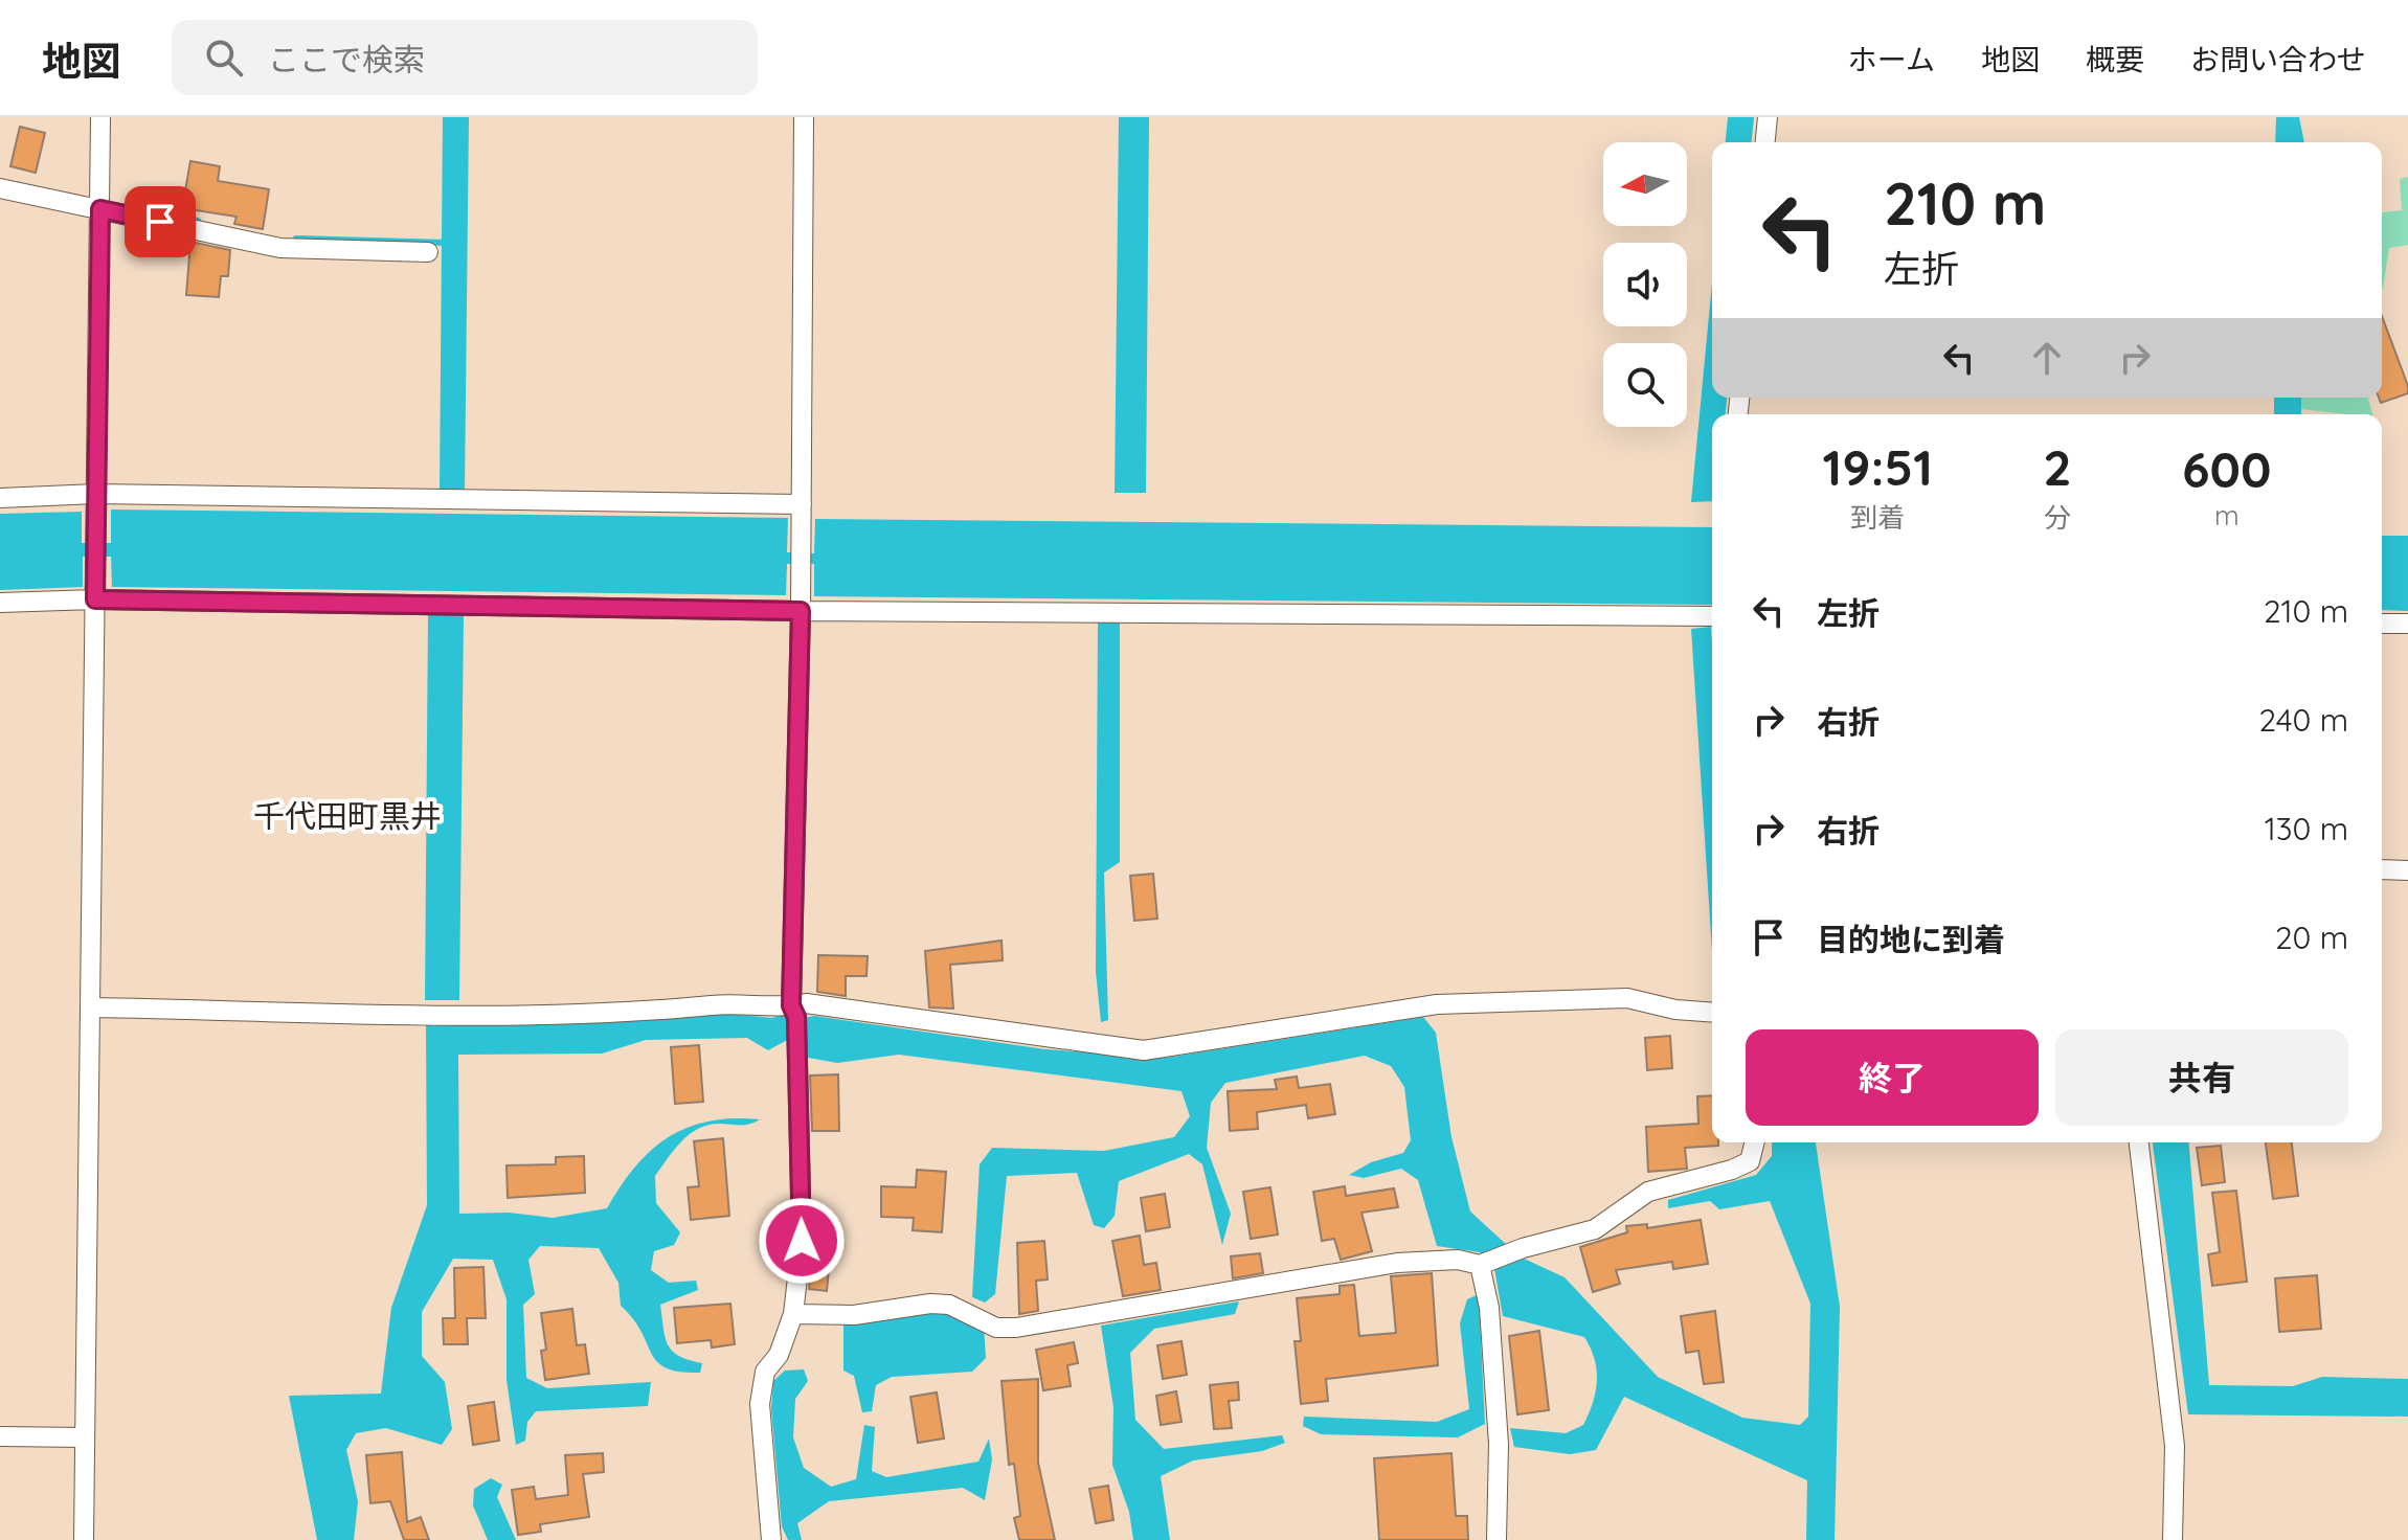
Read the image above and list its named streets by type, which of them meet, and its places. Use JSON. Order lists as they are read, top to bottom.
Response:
{
  "districts": ["千代田町黒井"],
  "north": "left",
  "page": {
    "header": "地図",
    "search": "ここで検索",
    "nav": [
      "ホーム",
      "地図",
      "概要",
      "お問い合わせ"
    ],
    "turn": ["210 m", "左折"],
    "eta": [
      "19:51",
      "到着",
      "2",
      "分",
      "600",
      "m"
    ],
    "list": [
      {
        "name": "左折",
        "value": "210 m"
      },
      {
        "name": "右折",
        "value": "240 m"
      },
      {
        "name": "右折",
        "value": "130 m"
      },
      {
        "name": "目的地に到着",
        "value": "20 m"
      }
    ],
    "buttons": ["終了", "共有"]
  }
}
